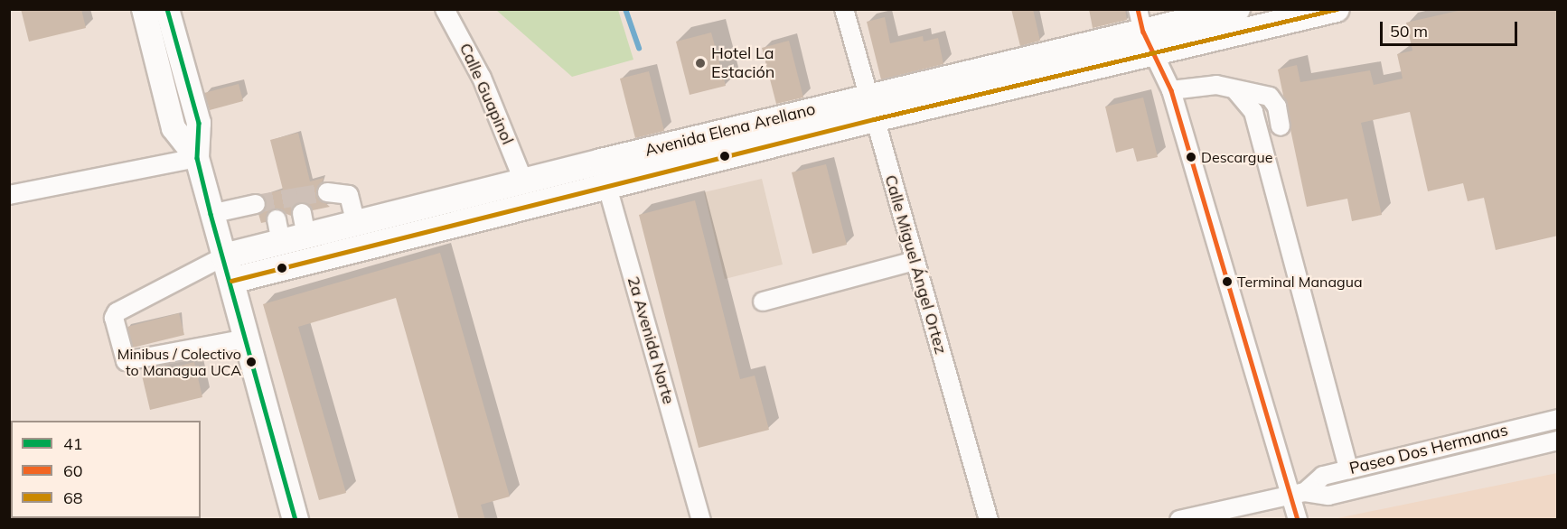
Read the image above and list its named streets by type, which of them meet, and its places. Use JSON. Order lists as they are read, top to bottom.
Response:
{
  "streets": {
    "highway": ["Avenida Elena Arellano"],
    "street": [
      "Calle Guapinol",
      "Calle Miguel Ángel Ortez",
      "2a Avenida Norte",
      "Paseo Dos Hermanas"
    ]
  },
  "crossings": [
    ["Calle Guapinol", "Avenida Elena Arellano"],
    ["Avenida Elena Arellano", "Calle Miguel Ángel Ortez"],
    ["Avenida Elena Arellano", "2a Avenida Norte"]
  ],
  "places": [
    "Hotel La Estación",
    "Descargue",
    "Terminal Managua",
    "Minibus / Colectivo to Managua UCA"
  ],
  "lines": ["transit line 41", "transit line 60", "transit line 68"],
  "legend": ["41", "60", "68"],
  "scale_bar": "50 m"
}
